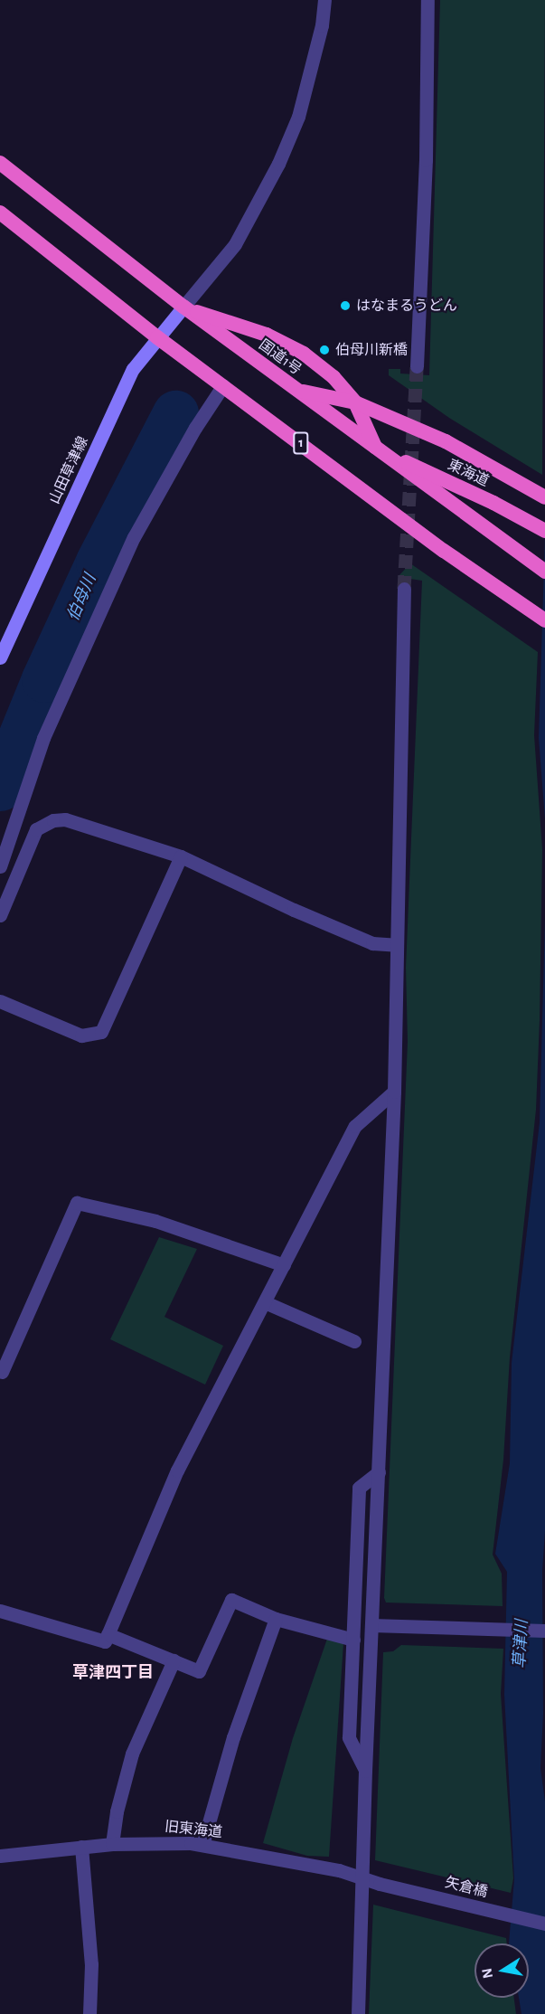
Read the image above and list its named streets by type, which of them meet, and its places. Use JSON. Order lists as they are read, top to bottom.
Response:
{
  "streets": {
    "highway": ["国道1号", "1", "東海道"],
    "main road": ["山田草津線"],
    "street": ["旧東海道", "矢倉橋"]
  },
  "crossings": [
    ["国道1号", "山田草津線"],
    ["国道1号", "東海道"],
    ["1", "山田草津線"],
    ["旧東海道", "矢倉橋"]
  ],
  "districts": ["草津四丁目"],
  "water": ["伯母川", "草津川"],
  "places": ["はなまるうどん", "伯母川新橋"],
  "north": "left"
}
